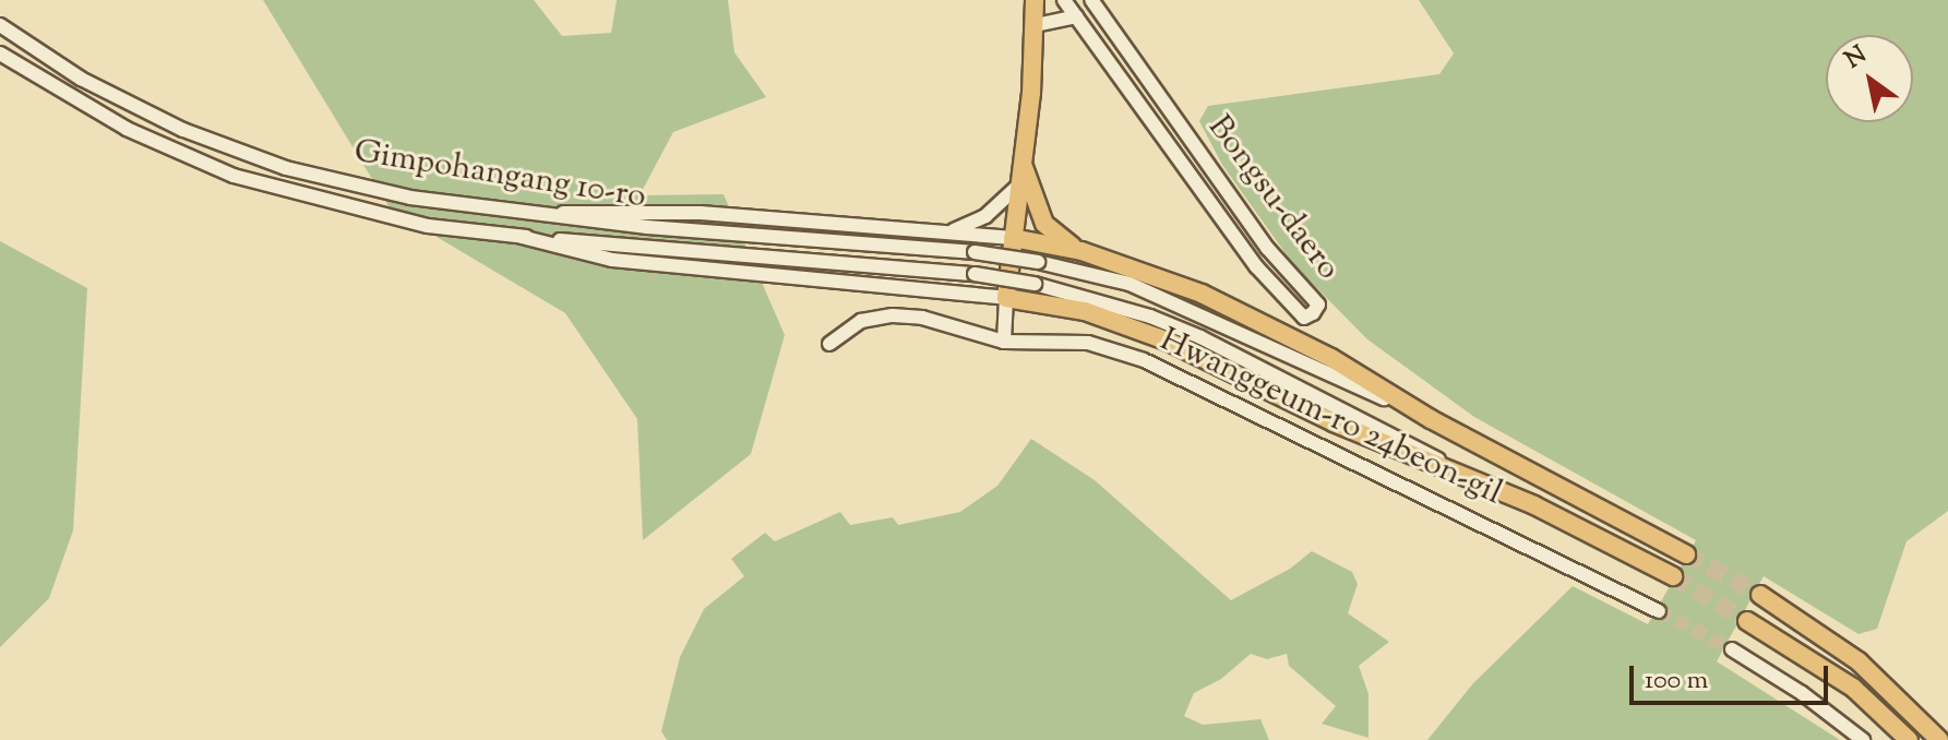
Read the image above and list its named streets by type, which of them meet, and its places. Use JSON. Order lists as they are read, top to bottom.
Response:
{
  "streets": {
    "street": ["Gimpohangang 10-ro", "Bongsu-daero", "Hwanggeum-ro 24beon-gil"]
  },
  "scale_bar": "100 m",
  "north": "top left"
}
